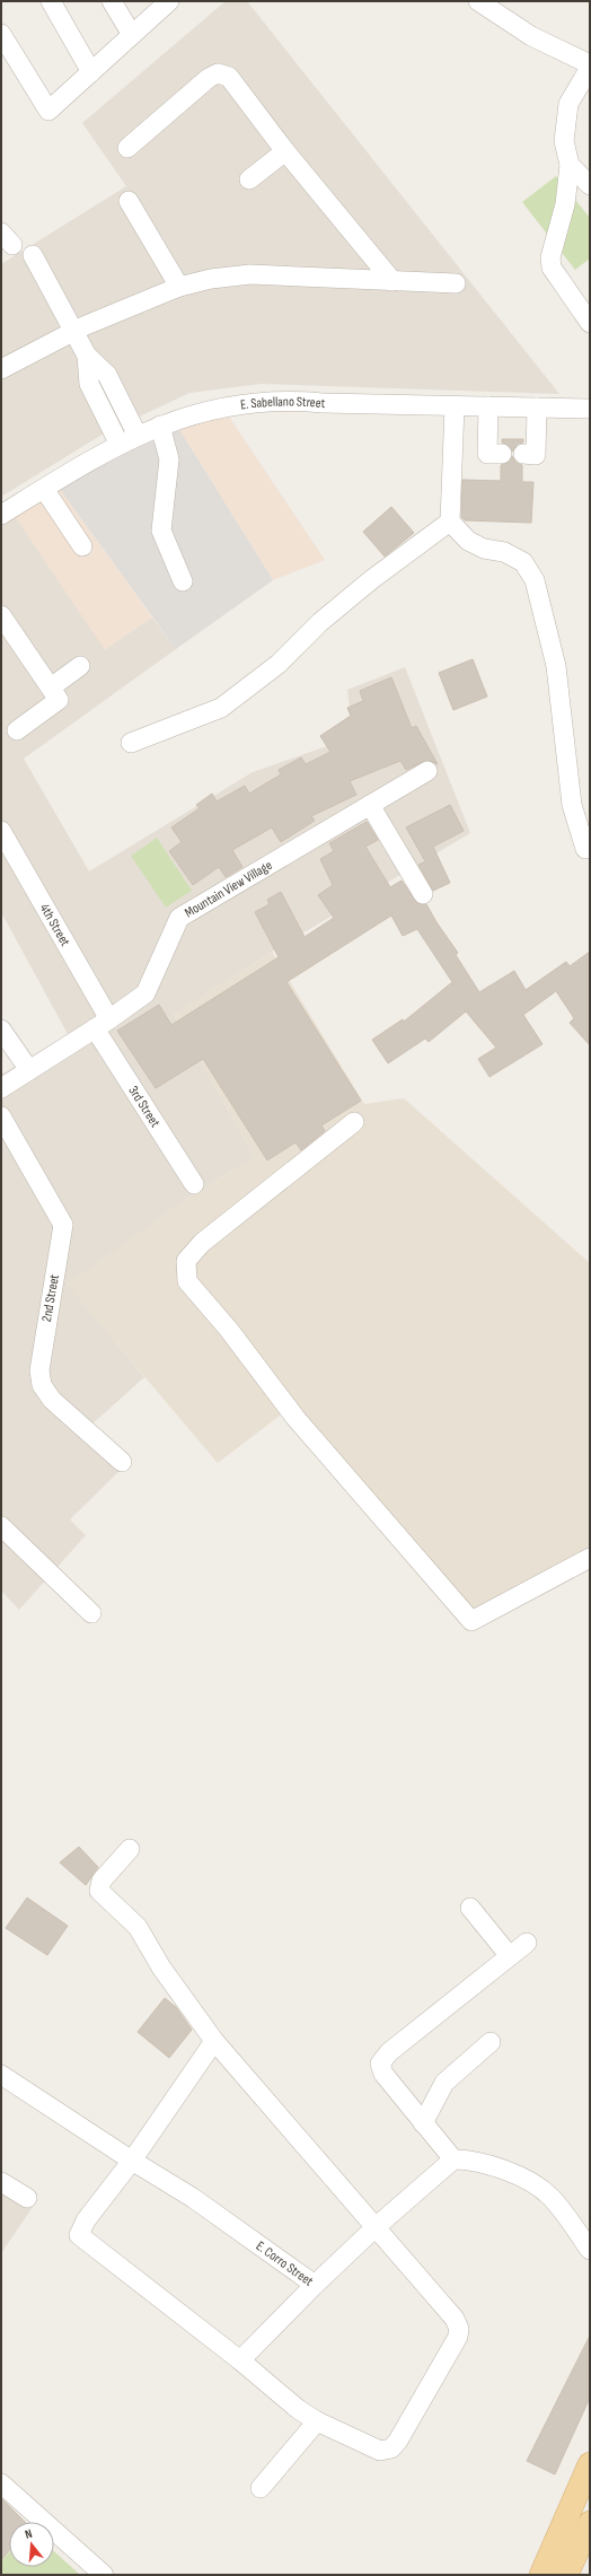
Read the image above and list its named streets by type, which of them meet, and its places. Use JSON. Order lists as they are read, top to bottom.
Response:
{
  "streets": {
    "street": [
      "E. Sabellano Street",
      "Mountain View Village",
      "4th Street",
      "3rd Street",
      "2nd Street",
      "E. Corro Street"
    ]
  },
  "crossings": [
    ["Mountain View Village", "4th Street"],
    ["Mountain View Village", "3rd Street"],
    ["4th Street", "3rd Street"]
  ],
  "north": "top"
}
